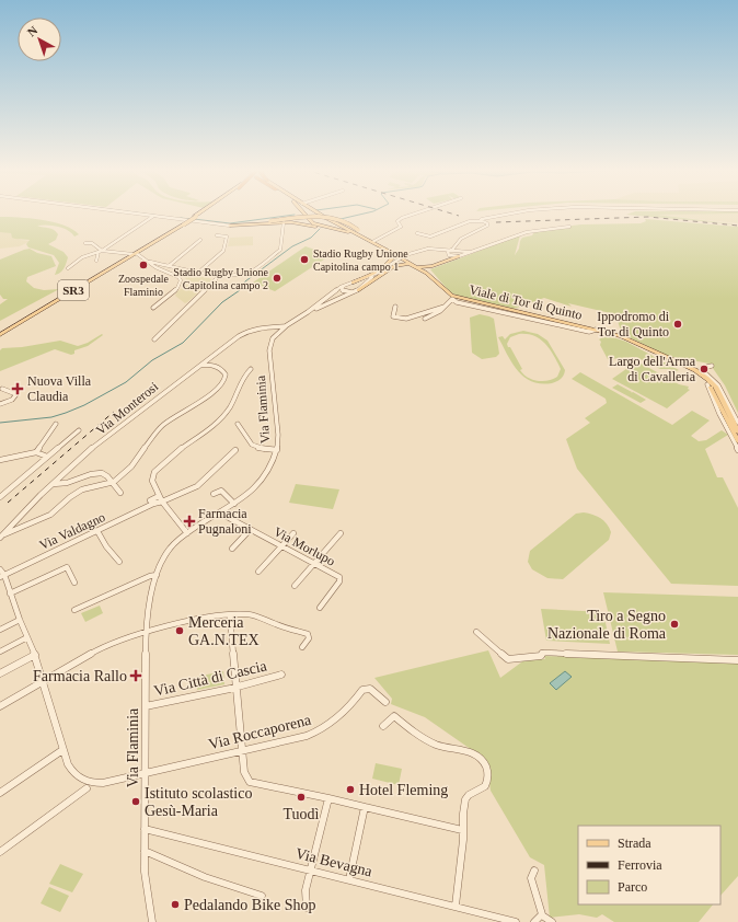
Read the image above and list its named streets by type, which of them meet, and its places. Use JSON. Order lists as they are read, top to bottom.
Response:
{
  "streets": {
    "main road": ["SR3", "Viale di Tor di Quinto"],
    "street": [
      "Via Monterosi",
      "Via Flaminia",
      "Via Valdagno",
      "Via Morlupo",
      "Via Città di Cascia",
      "Via Roccaporena",
      "Via Bevagna"
    ]
  },
  "crossings": [
    ["Via Monterosi", "Via Flaminia"],
    ["Via Flaminia", "Via Morlupo"],
    ["Via Flaminia", "Via Città di Cascia"],
    ["Via Flaminia", "Via Roccaporena"],
    ["Via Flaminia", "Via Bevagna"],
    ["Via Valdagno", "Via Roccaporena"]
  ],
  "places": {
    "other": [
      "Stadio Rugby Unione Capitolina campo 1",
      "Zoospedale Flaminio",
      "Stadio Rugby Unione Capitolina campo 2",
      "Ippodromo di Tor di Quinto",
      "Largo dell'Arma di Cavalleria",
      "Tiro a Segno Nazionale di Roma",
      "Merceria GA.N.TEX",
      "Hotel Fleming",
      "Tuodì",
      "Istituto scolastico Gesù-Maria",
      "Pedalando Bike Shop"
    ],
    "health": ["Nuova Villa Claudia", "Farmacia Pugnaloni", "Farmacia Rallo"]
  },
  "legend": ["Strada", "Ferrovia", "Parco"],
  "north": "top left"
}
